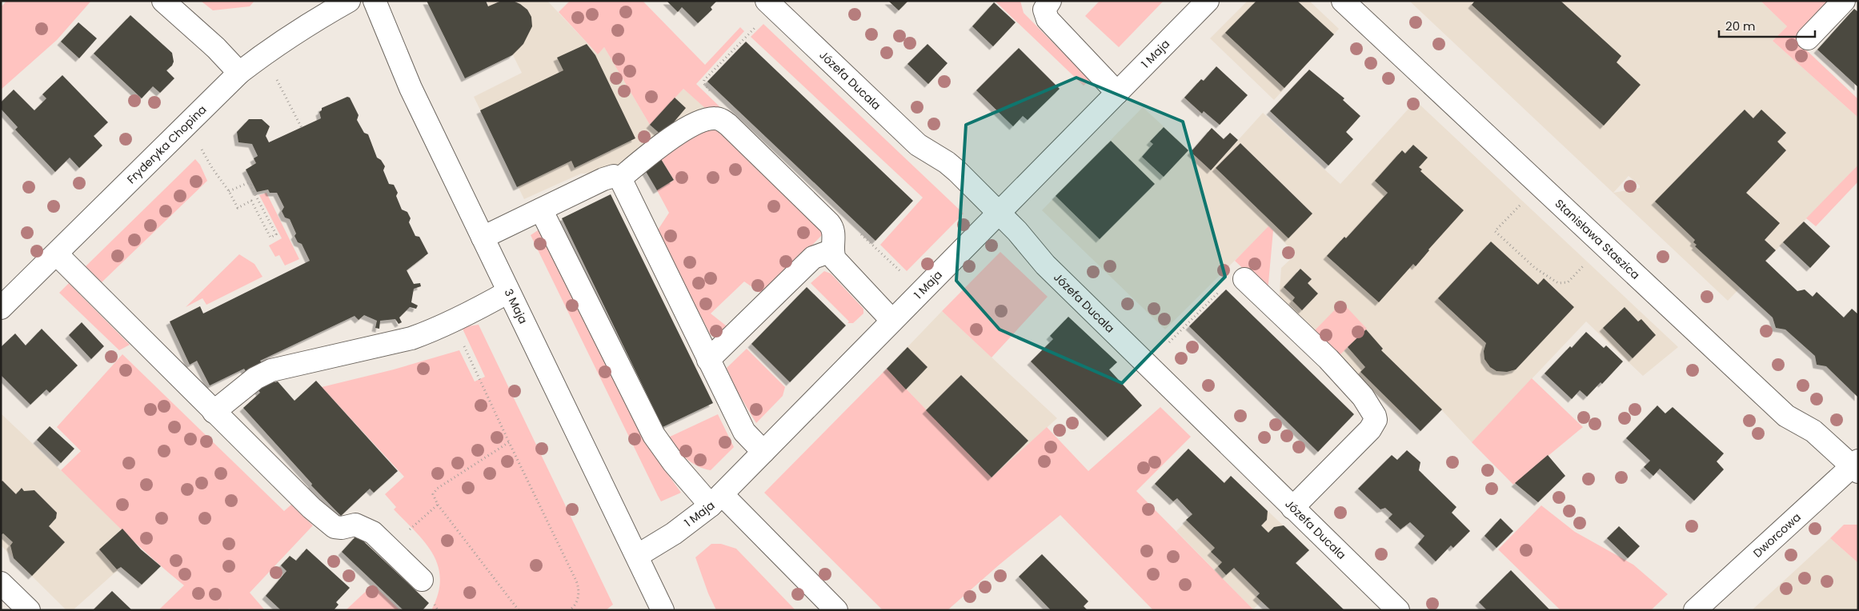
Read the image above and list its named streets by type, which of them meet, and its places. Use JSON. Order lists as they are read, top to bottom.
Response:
{
  "streets": {
    "street": [
      "1 Maja",
      "Józefa Ducala",
      "Fryderyka Chopina",
      "Stanisława Staszica",
      "3 Maja",
      "Dworcowa"
    ]
  },
  "crossings": [
    ["1 Maja", "Józefa Ducala"],
    ["1 Maja", "3 Maja"],
    ["Stanisława Staszica", "Dworcowa"]
  ],
  "scale_bar": "20 m"
}
